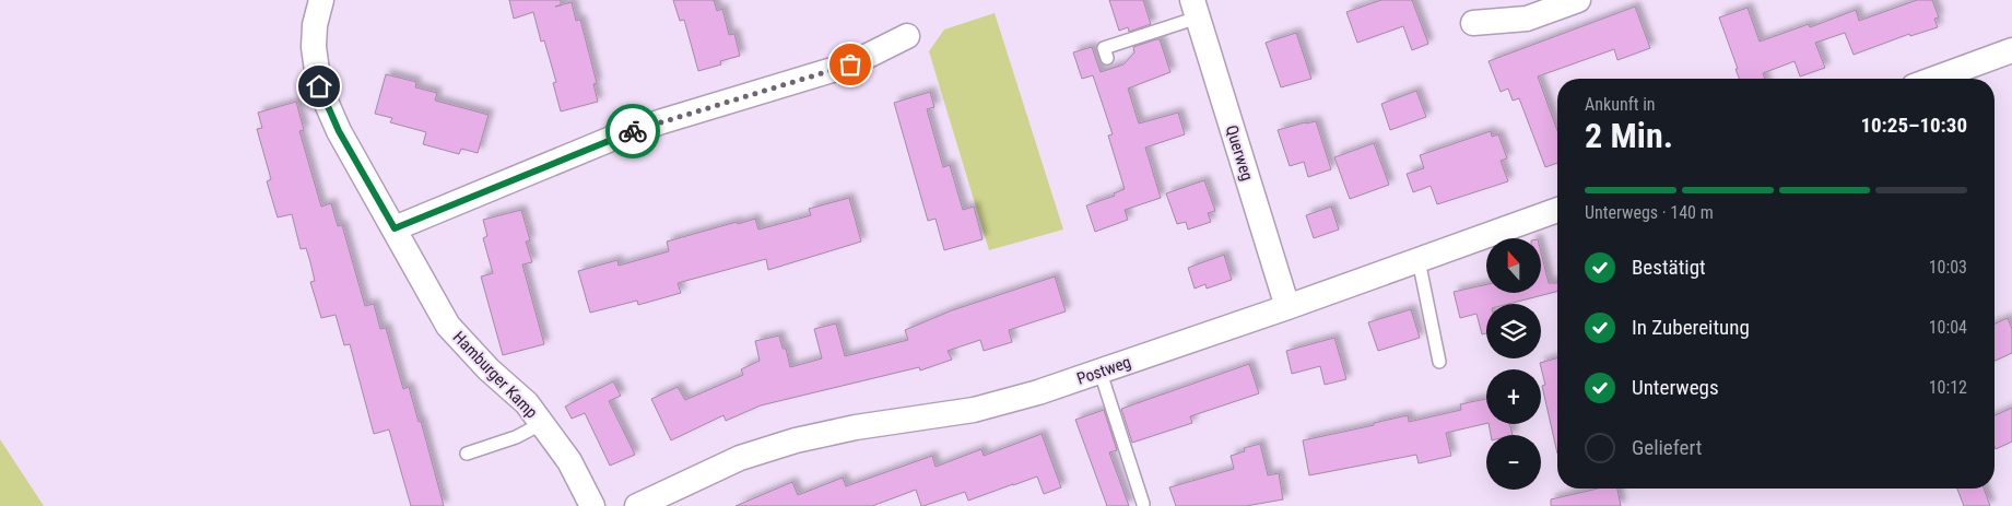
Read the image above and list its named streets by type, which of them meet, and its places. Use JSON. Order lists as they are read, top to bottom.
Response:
{
  "streets": {
    "street": ["Querweg", "Postweg", "Hamburger Kamp"]
  },
  "crossings": [
    ["Querweg", "Postweg"]
  ],
  "north": "top",
  "page": {
    "heading": ["2 Min.", "Ankunft in", "10:25–10:30"],
    "bar": "Unterwegs · 140 m",
    "list": [
      ["Bestätigt", "10:03"],
      ["In Zubereitung", "10:04"],
      ["Unterwegs", "10:12"],
      "Geliefert"
    ],
    "map_buttons": ["+", "−"]
  }
}
